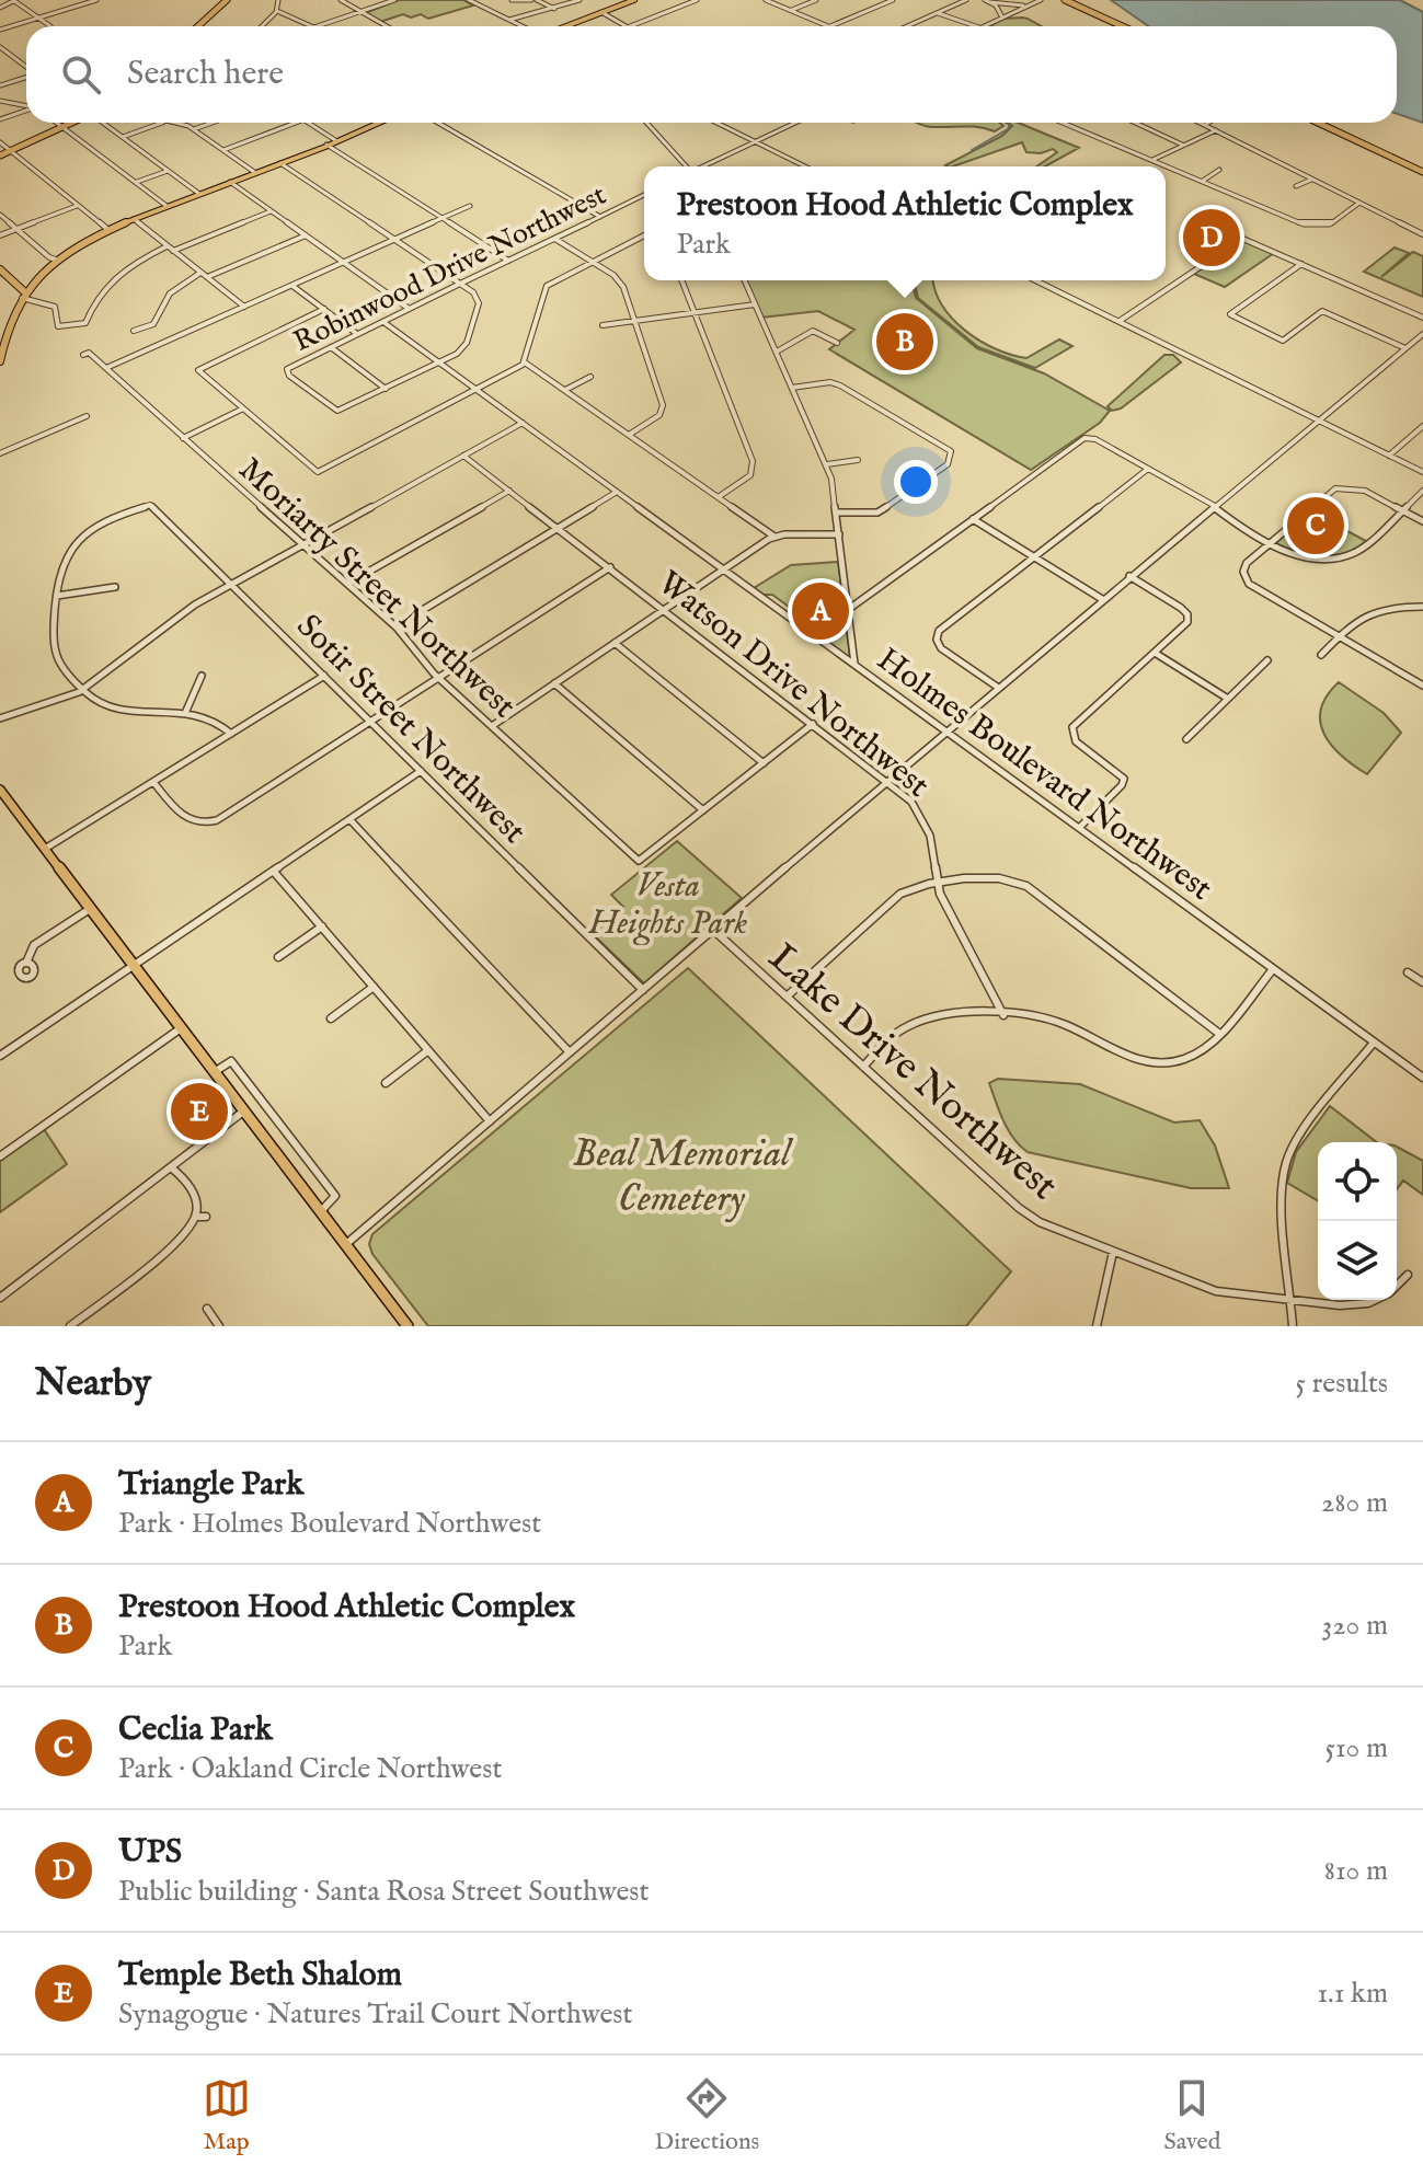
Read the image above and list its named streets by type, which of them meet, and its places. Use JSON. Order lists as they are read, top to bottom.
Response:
{
  "streets": {
    "street": [
      "Robinwood Drive Northwest",
      "Moriarty Street Northwest",
      "Watson Drive Northwest",
      "Sotir Street Northwest",
      "Holmes Boulevard Northwest",
      "Lake Drive Northwest"
    ]
  },
  "crossings": [
    ["Robinwood Drive Northwest", "Holmes Boulevard Northwest"]
  ],
  "parks": ["Vesta Heights Park", "Beal Memorial Cemetery"],
  "page": {
    "search": "Search here",
    "popup": ["Prestoon Hood Athletic Complex", "Park"],
    "pins": [
      "D",
      "B",
      "C",
      "A",
      "E"
    ],
    "heading": ["Nearby", "5 results"],
    "list": [
      {
        "mark": "A",
        "name": "Triangle Park",
        "note": "Park · Holmes Boulevard Northwest",
        "value": "280 m"
      },
      {
        "mark": "B",
        "name": "Prestoon Hood Athletic Complex",
        "note": "Park",
        "value": "320 m"
      },
      {
        "mark": "C",
        "name": "Ceclia Park",
        "note": "Park · Oakland Circle Northwest",
        "value": "510 m"
      },
      {
        "mark": "D",
        "name": "UPS",
        "note": "Public building · Santa Rosa Street Southwest",
        "value": "810 m"
      },
      {
        "mark": "E",
        "name": "Temple Beth Shalom",
        "note": "Synagogue · Natures Trail Court Northwest",
        "value": "1.1 km"
      }
    ],
    "nav": ["Map", "Directions", "Saved"]
  }
}
